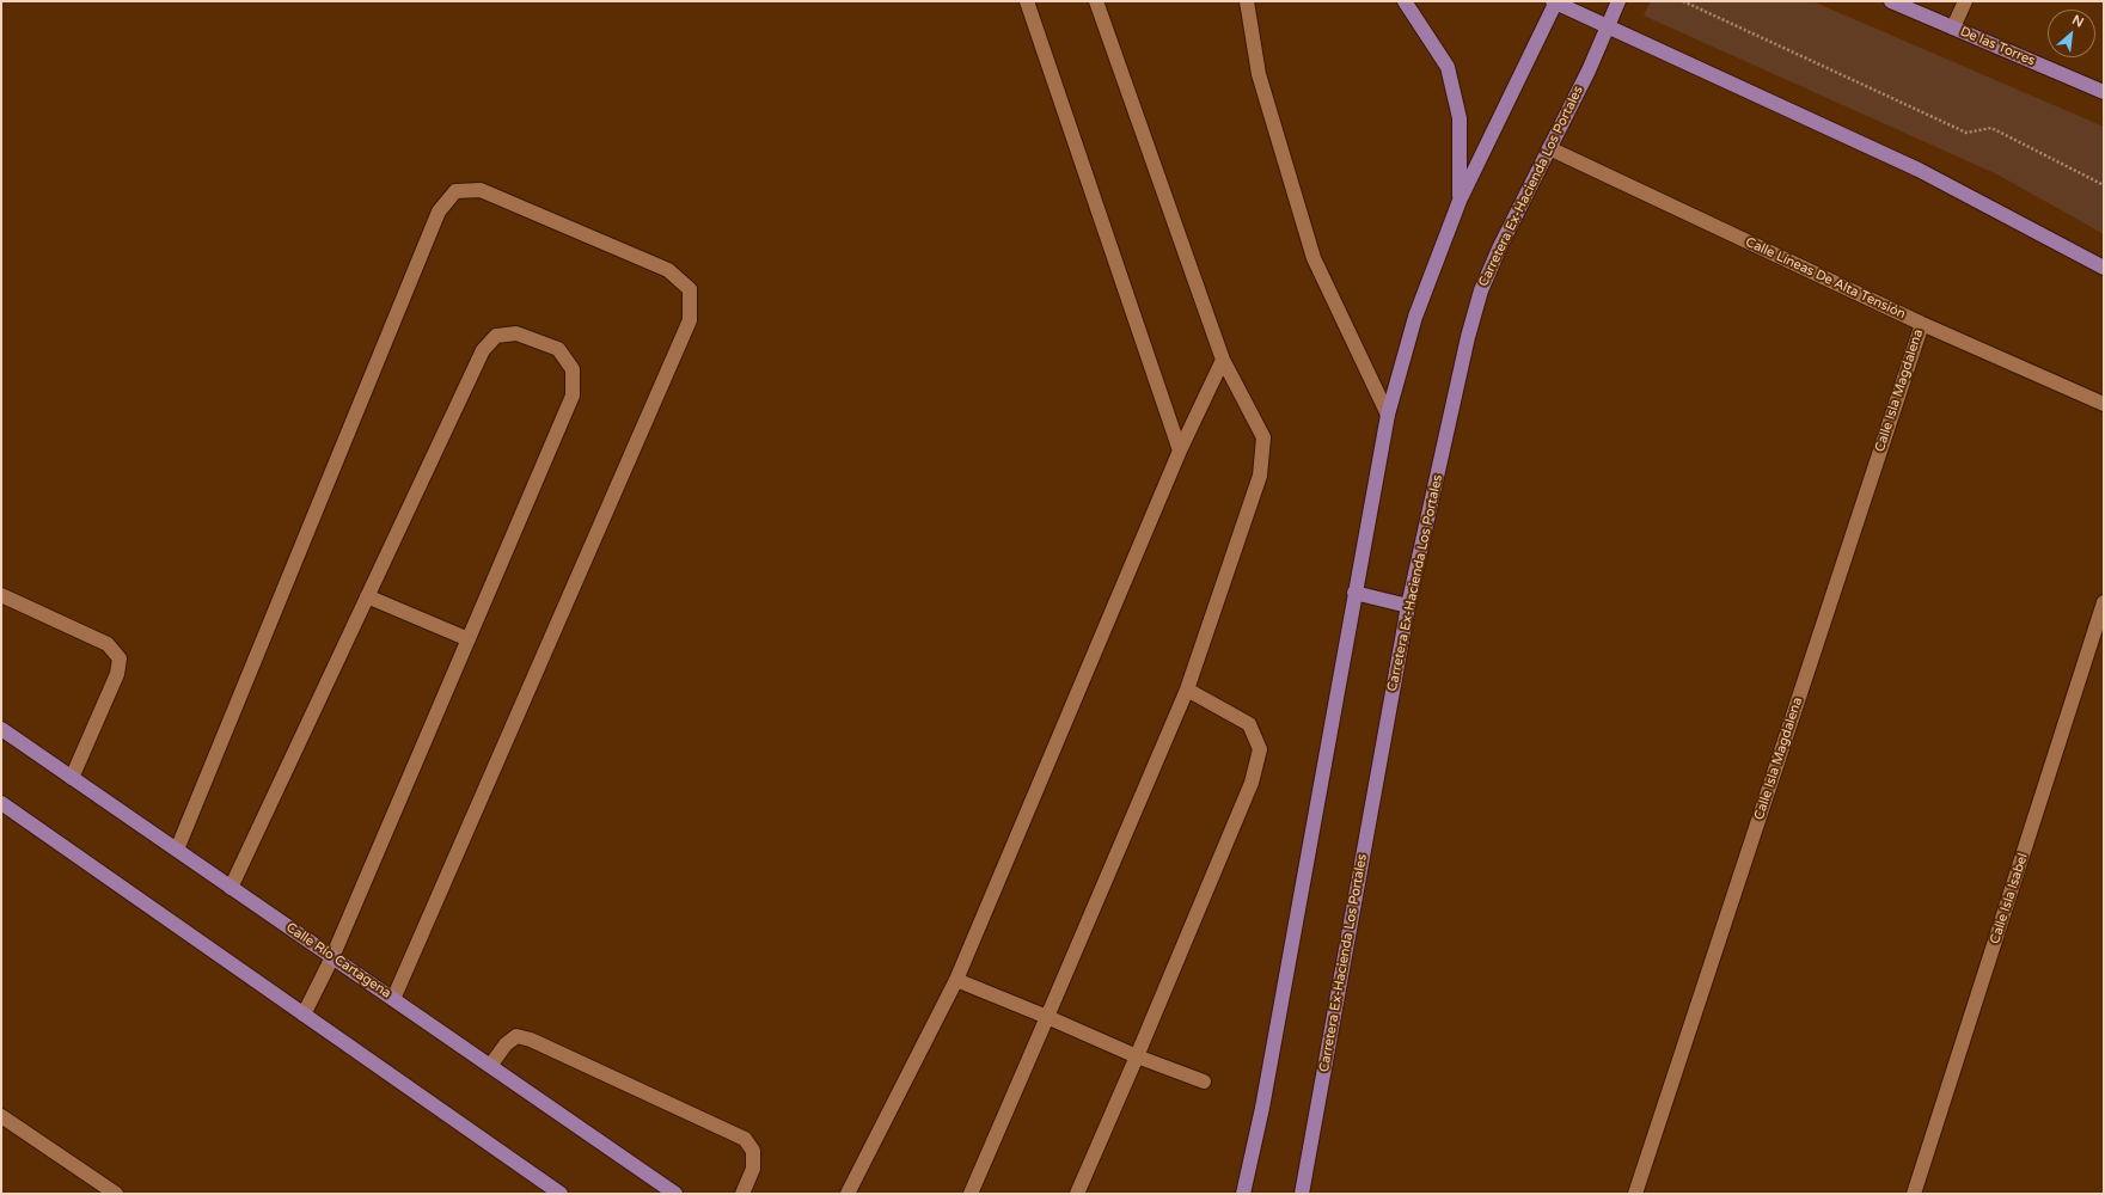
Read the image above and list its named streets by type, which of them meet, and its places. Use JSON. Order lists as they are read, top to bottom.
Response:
{
  "streets": {
    "main road": ["De las Torres", "Carretera Ex-Hacienda Los Portales", "Calle Río Cartagena"],
    "street": ["Calle Líneas De Alta Tensión", "Calle Isla Magdalena", "Calle Isla Isabel"]
  },
  "crossings": [
    ["Carretera Ex-Hacienda Los Portales", "Calle Líneas De Alta Tensión"],
    ["Calle Líneas De Alta Tensión", "Calle Isla Magdalena"]
  ],
  "north": "top right"
}
